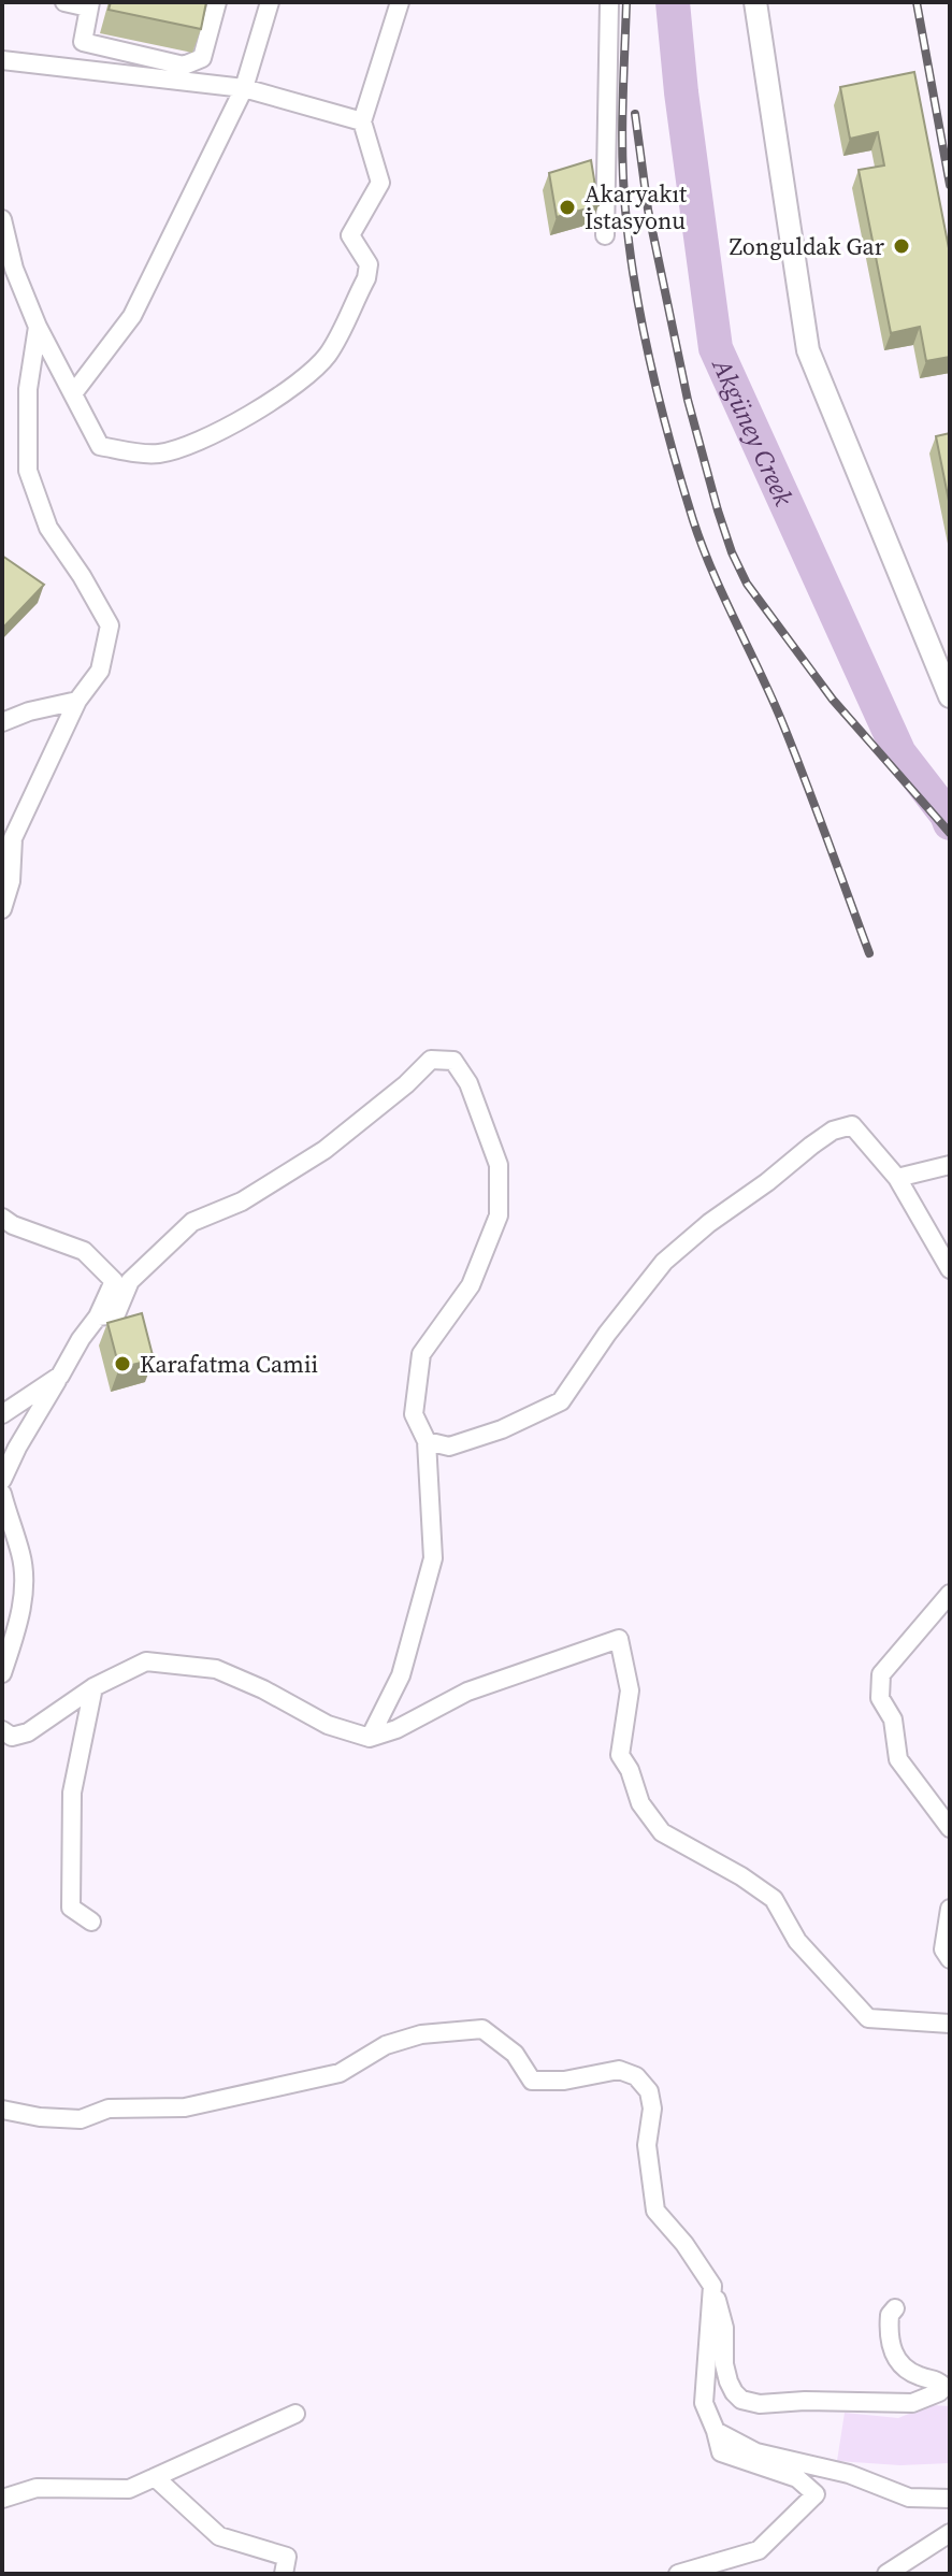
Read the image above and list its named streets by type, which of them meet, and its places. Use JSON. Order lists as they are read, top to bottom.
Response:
{
  "water": ["Akgüney Creek"],
  "places": ["Akaryakıt İstasyonu", "Zonguldak Gar", "Karafatma Camii"]
}
